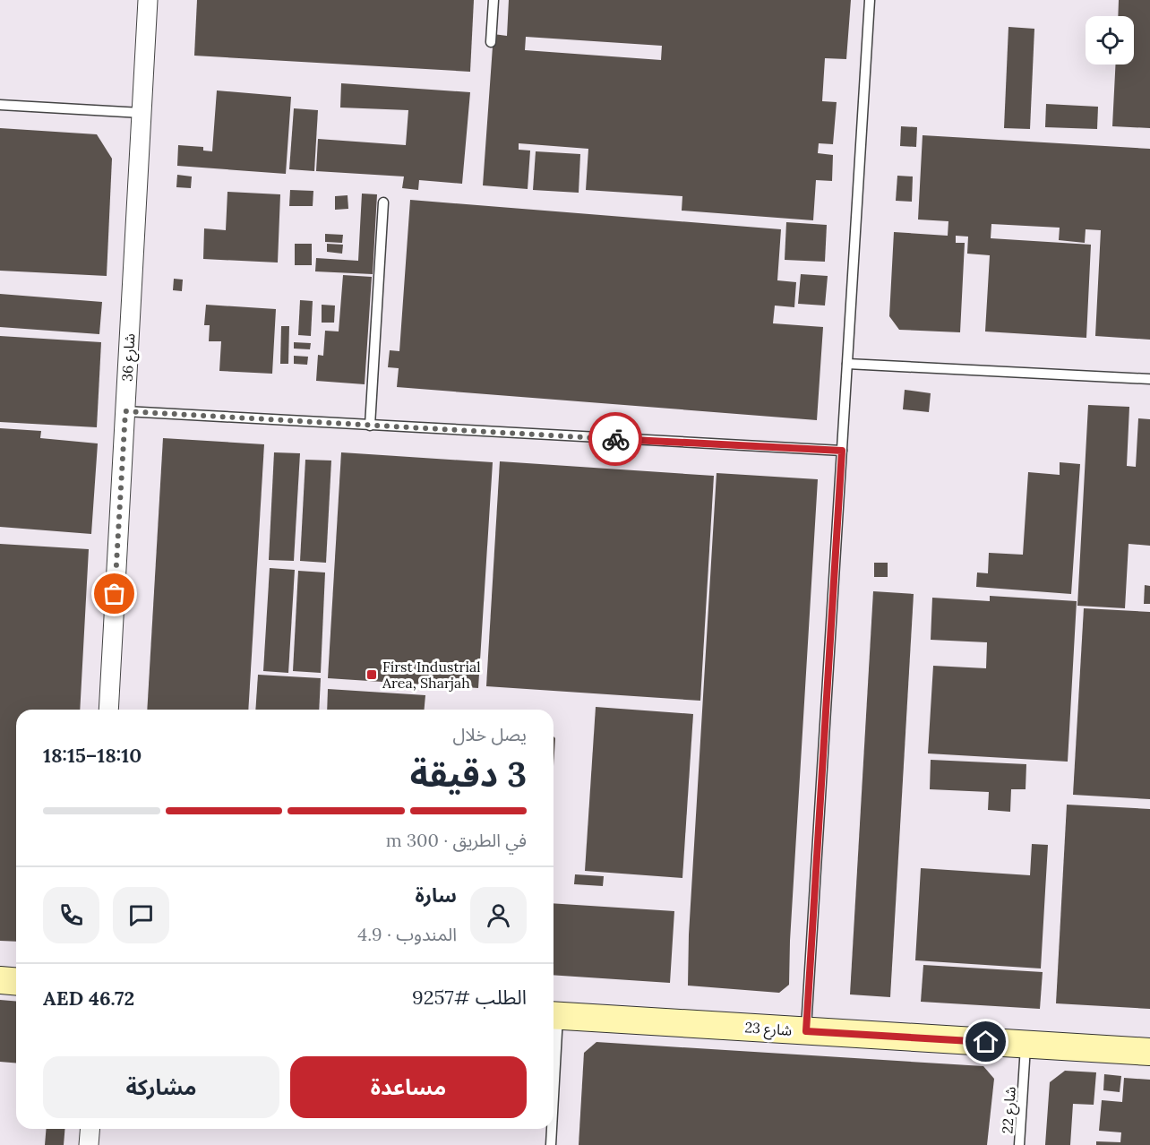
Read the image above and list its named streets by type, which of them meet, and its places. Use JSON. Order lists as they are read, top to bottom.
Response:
{
  "streets": {
    "street": ["شارع 36", "شارع 23"],
    "lane": ["شارع 22"]
  },
  "crossings": [
    ["شارع 23", "شارع 22"]
  ],
  "places": {
    "transit": ["First Industrial Area, Sharjah"]
  },
  "page": {
    "heading": ["3 دقيقة", "يصل خلال", "18:10–18:15"],
    "panel": [
      "سارة",
      "المندوب · 4.9",
      "الطلب #9257",
      "AED 46.72"
    ],
    "bar": "في الطريق · 300 m",
    "buttons": ["مساعدة", "مشاركة"]
  }
}
